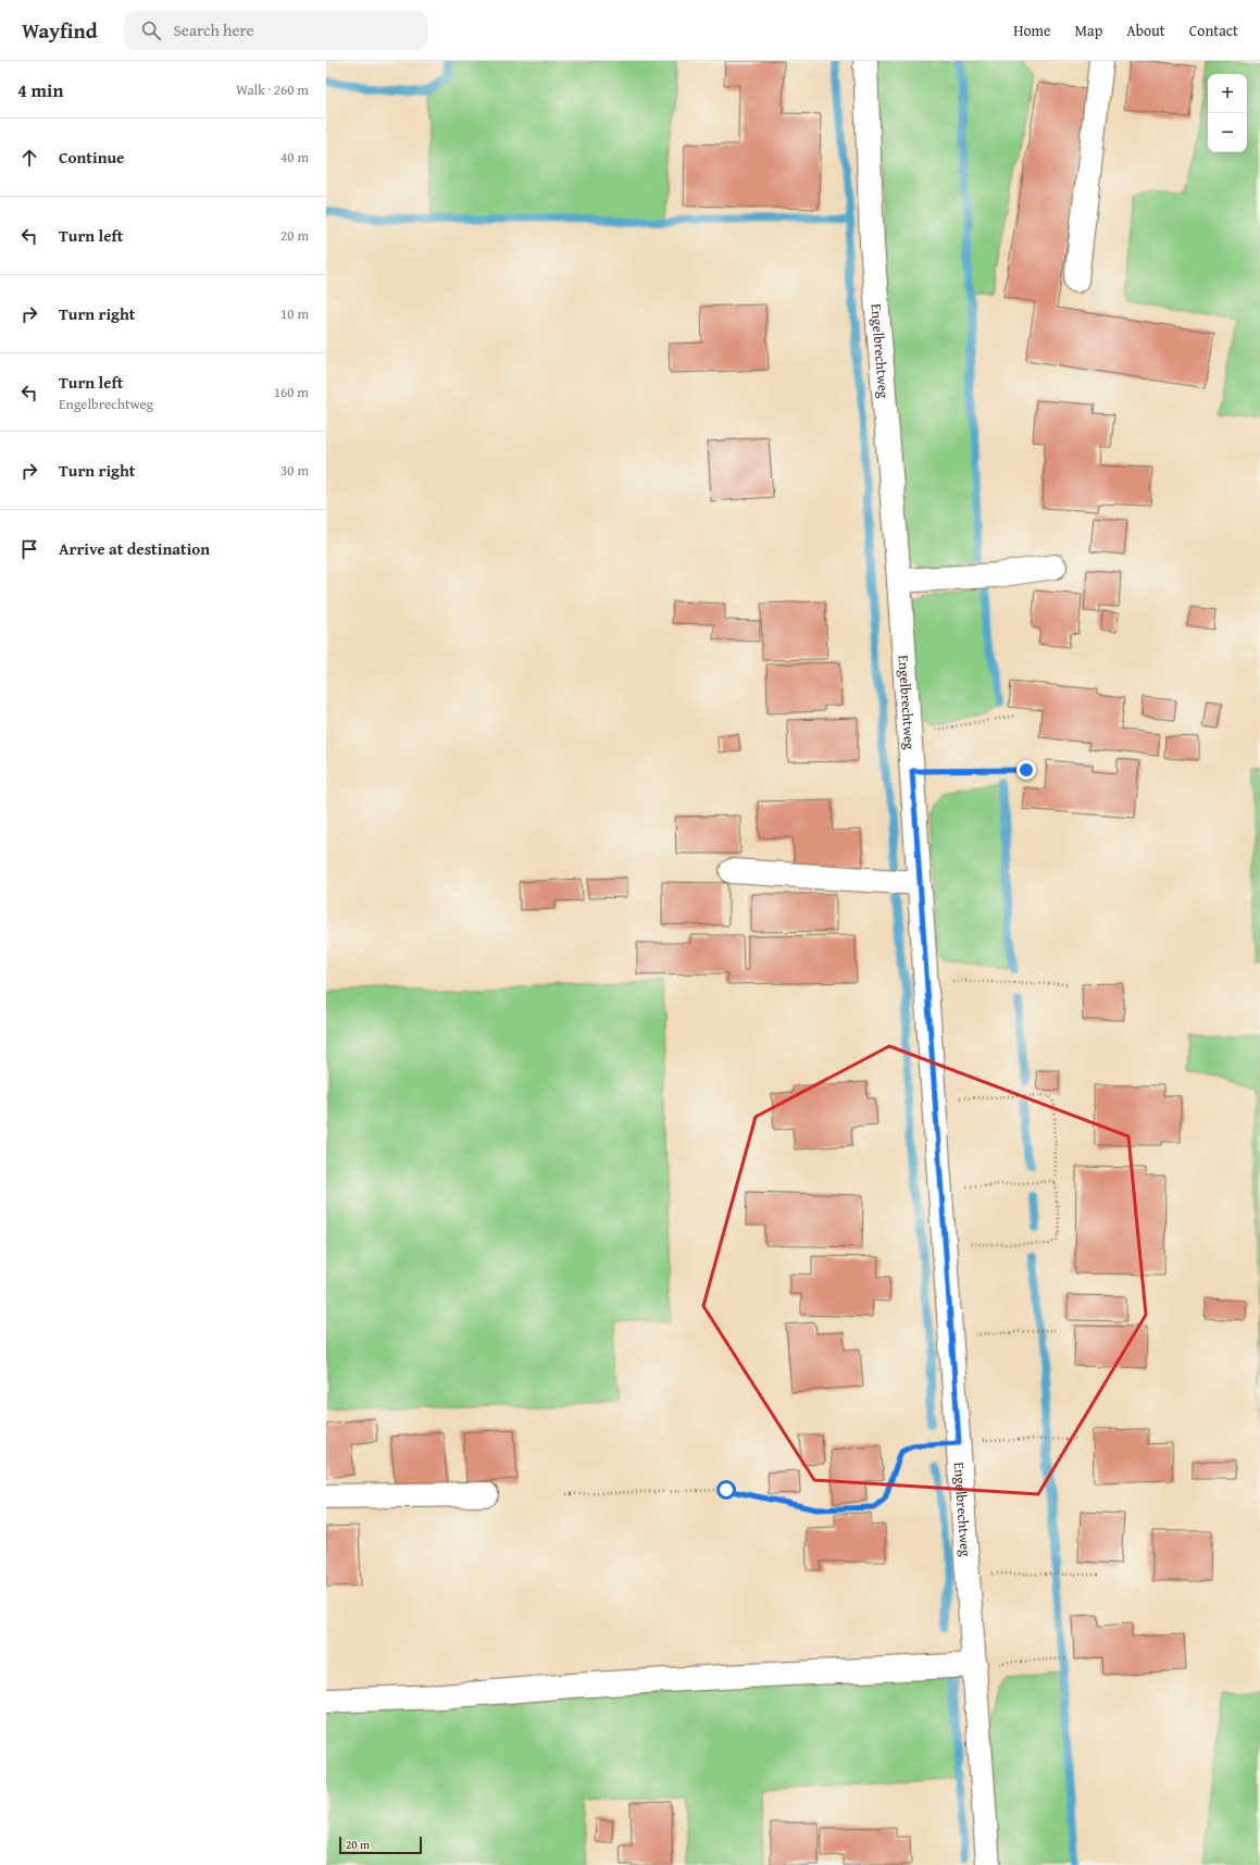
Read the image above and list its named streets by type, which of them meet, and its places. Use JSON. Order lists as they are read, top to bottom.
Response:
{
  "streets": {
    "street": ["Engelbrechtweg"]
  },
  "scale_bar": "20 m",
  "page": {
    "header": "Wayfind",
    "search": "Search here",
    "nav": [
      "Home",
      "Map",
      "About",
      "Contact"
    ],
    "heading": ["4 min", "Walk · 260 m"],
    "map_buttons": ["+", "−"],
    "list": [
      ["Continue", "40 m"],
      ["Turn left", "20 m"],
      ["Turn right", "10 m"],
      ["Turn left", "Engelbrechtweg", "160 m"],
      ["Turn right", "30 m"],
      "Arrive at destination"
    ],
    "scale": "20 m"
  }
}
